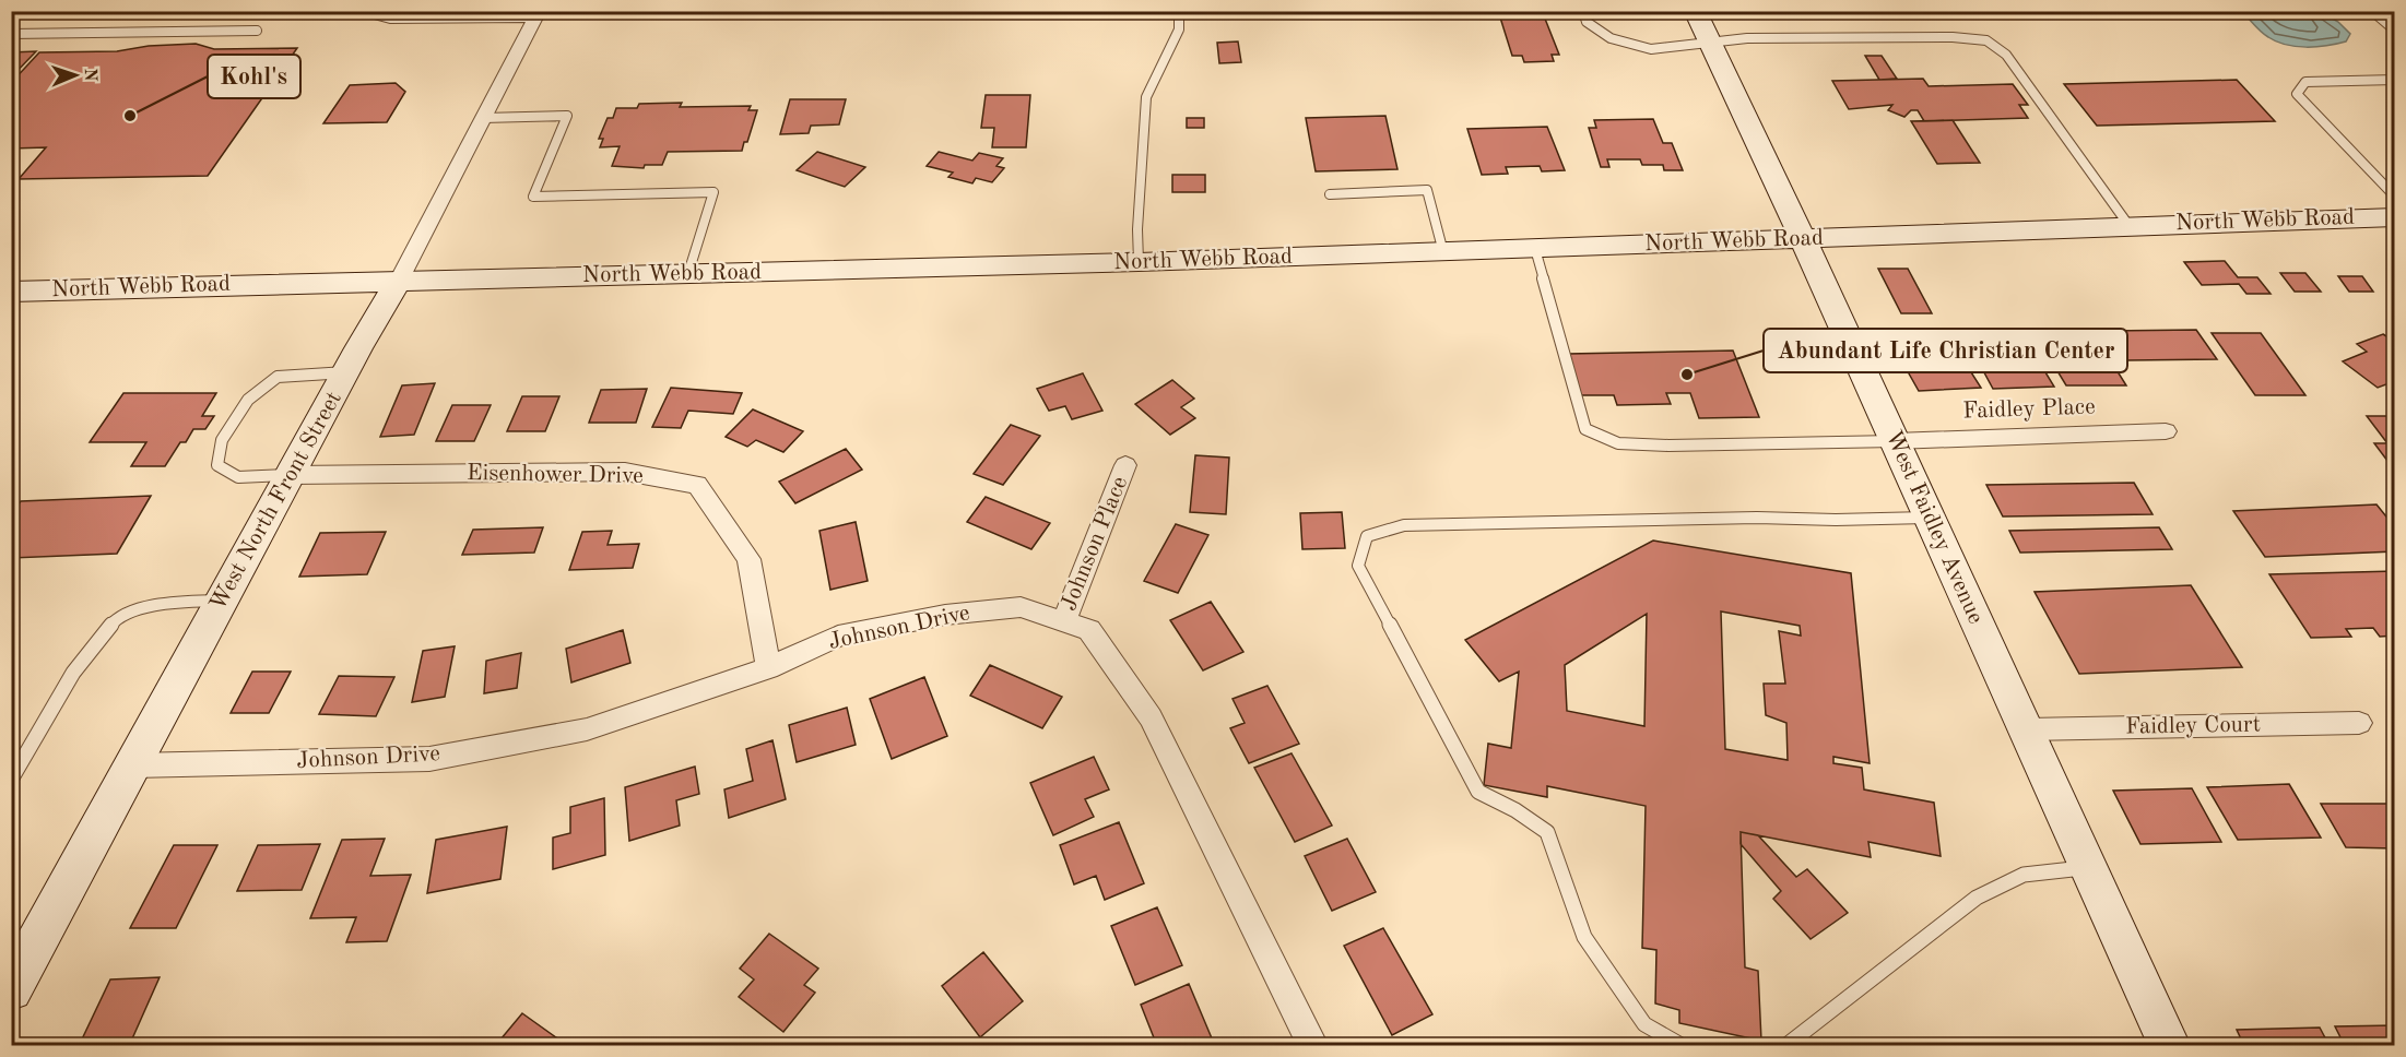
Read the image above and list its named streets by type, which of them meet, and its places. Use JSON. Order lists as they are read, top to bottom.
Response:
{
  "streets": {
    "main road": ["North Webb Road", "West North Front Street", "West Faidley Avenue"],
    "street": [
      "Faidley Place",
      "Eisenhower Drive",
      "Johnson Place",
      "Johnson Drive",
      "Faidley Court"
    ]
  },
  "crossings": [
    ["North Webb Road", "West North Front Street"],
    ["North Webb Road", "West Faidley Avenue"],
    ["Faidley Place", "West Faidley Avenue"],
    ["Eisenhower Drive", "West North Front Street"],
    ["Eisenhower Drive", "Johnson Drive"],
    ["West North Front Street", "Johnson Drive"],
    ["West Faidley Avenue", "Faidley Court"],
    ["Johnson Place", "Johnson Drive"]
  ],
  "places": ["Kohl's", "Abundant Life Christian Center"],
  "north": "right"
}
